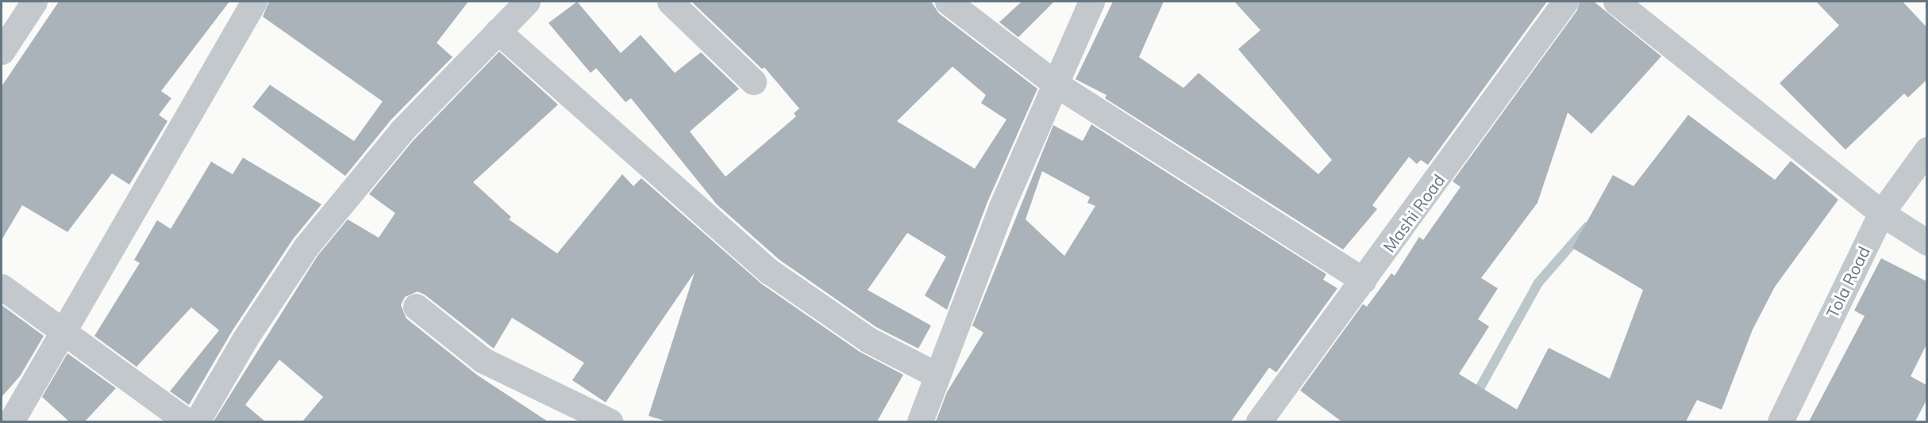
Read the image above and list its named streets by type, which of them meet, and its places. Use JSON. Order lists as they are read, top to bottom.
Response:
{
  "streets": {
    "street": ["Mashi Road", "Tola Road"]
  }
}
